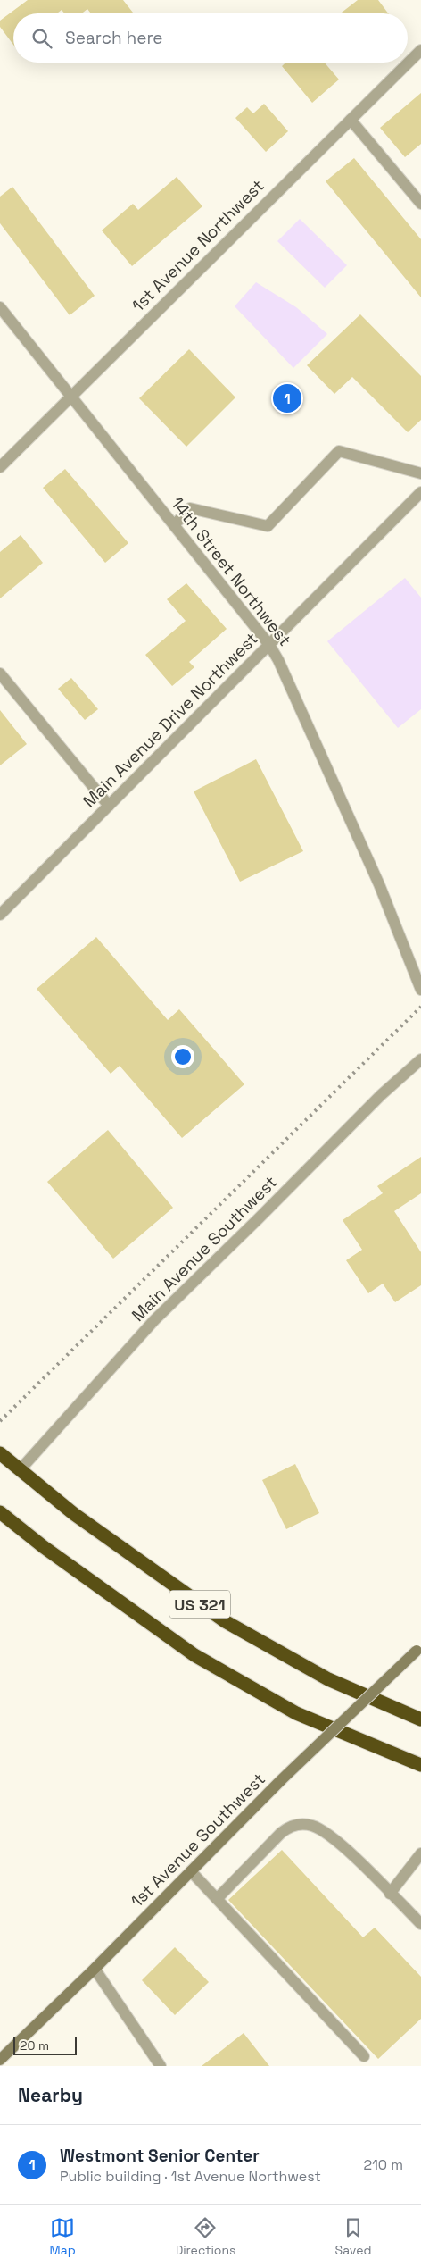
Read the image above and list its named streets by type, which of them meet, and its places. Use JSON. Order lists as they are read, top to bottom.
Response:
{
  "streets": {
    "highway": ["US 321"],
    "main road": ["1st Avenue Southwest"],
    "street": [
      "1st Avenue Northwest",
      "14th Street Northwest",
      "Main Avenue Drive Northwest",
      "Main Avenue Southwest"
    ]
  },
  "crossings": [
    ["1st Avenue Northwest", "14th Street Northwest"],
    ["14th Street Northwest", "Main Avenue Drive Northwest"],
    ["Main Avenue Southwest", "US 321"]
  ],
  "scale_bar": "20 m",
  "page": {
    "search": "Search here",
    "pins": "1",
    "scale": "20 m",
    "heading": "Nearby",
    "list": [
      {
        "mark": "1",
        "name": "Westmont Senior Center",
        "note": "Public building · 1st Avenue Northwest",
        "value": "210 m"
      }
    ],
    "nav": ["Map", "Directions", "Saved"]
  }
}
